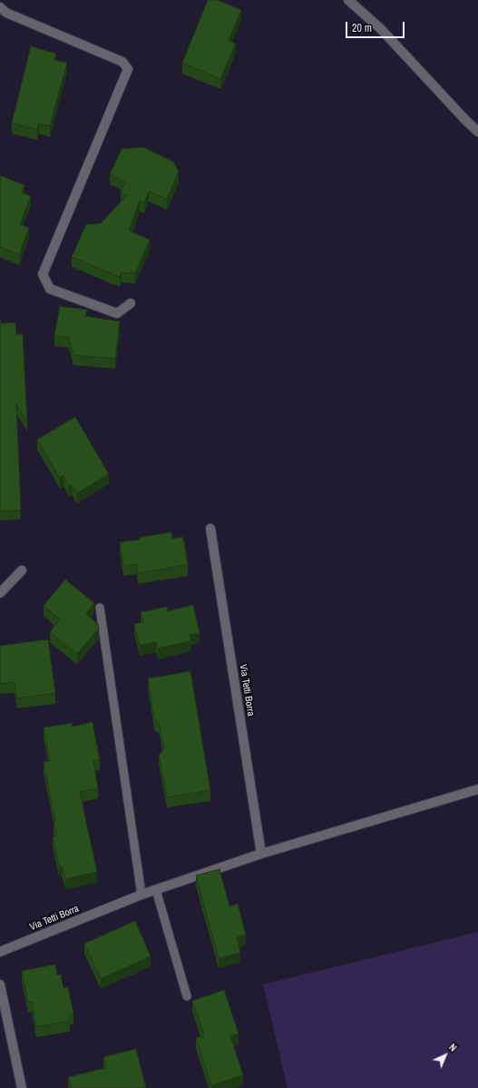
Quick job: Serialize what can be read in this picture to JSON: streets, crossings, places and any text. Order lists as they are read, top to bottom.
{
  "streets": {
    "street": ["Via Tetti Borra"]
  },
  "scale_bar": "20 m",
  "north": "top right"
}
